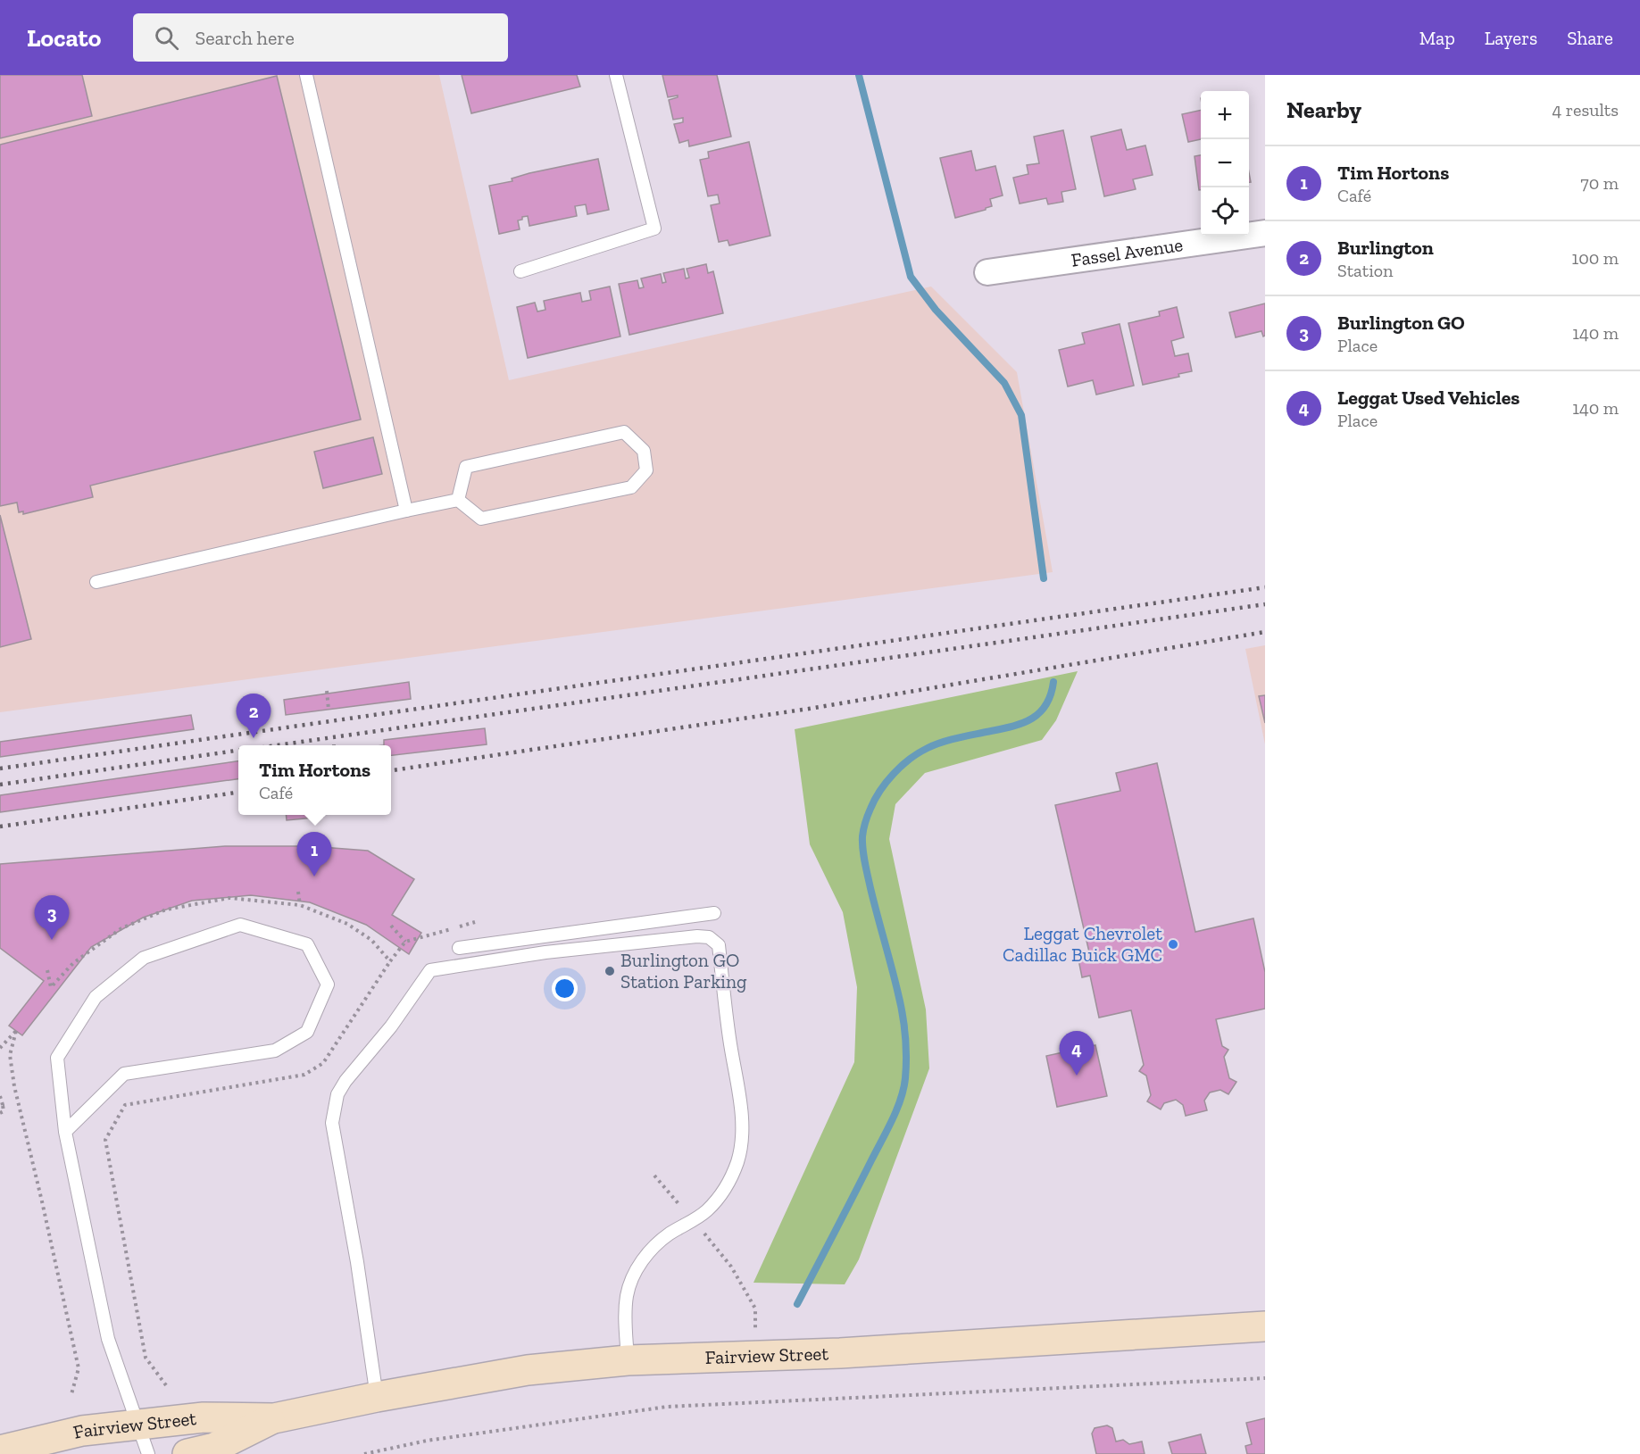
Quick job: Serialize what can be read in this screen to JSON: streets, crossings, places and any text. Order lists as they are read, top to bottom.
{
  "streets": {
    "main road": ["Fairview Street"],
    "street": ["Fassel Avenue"]
  },
  "places": ["Leggat Chevrolet Cadillac Buick GMC", "Burlington GO Station Parking"],
  "page": {
    "header": "Locato",
    "search": "Search here",
    "nav": ["Map", "Layers", "Share"],
    "heading": ["Nearby", "4 results"],
    "map_buttons": ["+", "−"],
    "list": [
      {
        "mark": "1",
        "name": "Tim Hortons",
        "note": "Café",
        "value": "70 m"
      },
      {
        "mark": "2",
        "name": "Burlington",
        "note": "Station",
        "value": "100 m"
      },
      {
        "mark": "3",
        "name": "Burlington GO",
        "note": "Place",
        "value": "140 m"
      },
      {
        "mark": "4",
        "name": "Leggat Used Vehicles",
        "note": "Place",
        "value": "140 m"
      }
    ],
    "pins": [
      "2",
      "1",
      "3",
      "4"
    ],
    "popup": ["Tim Hortons", "Café"]
  }
}
